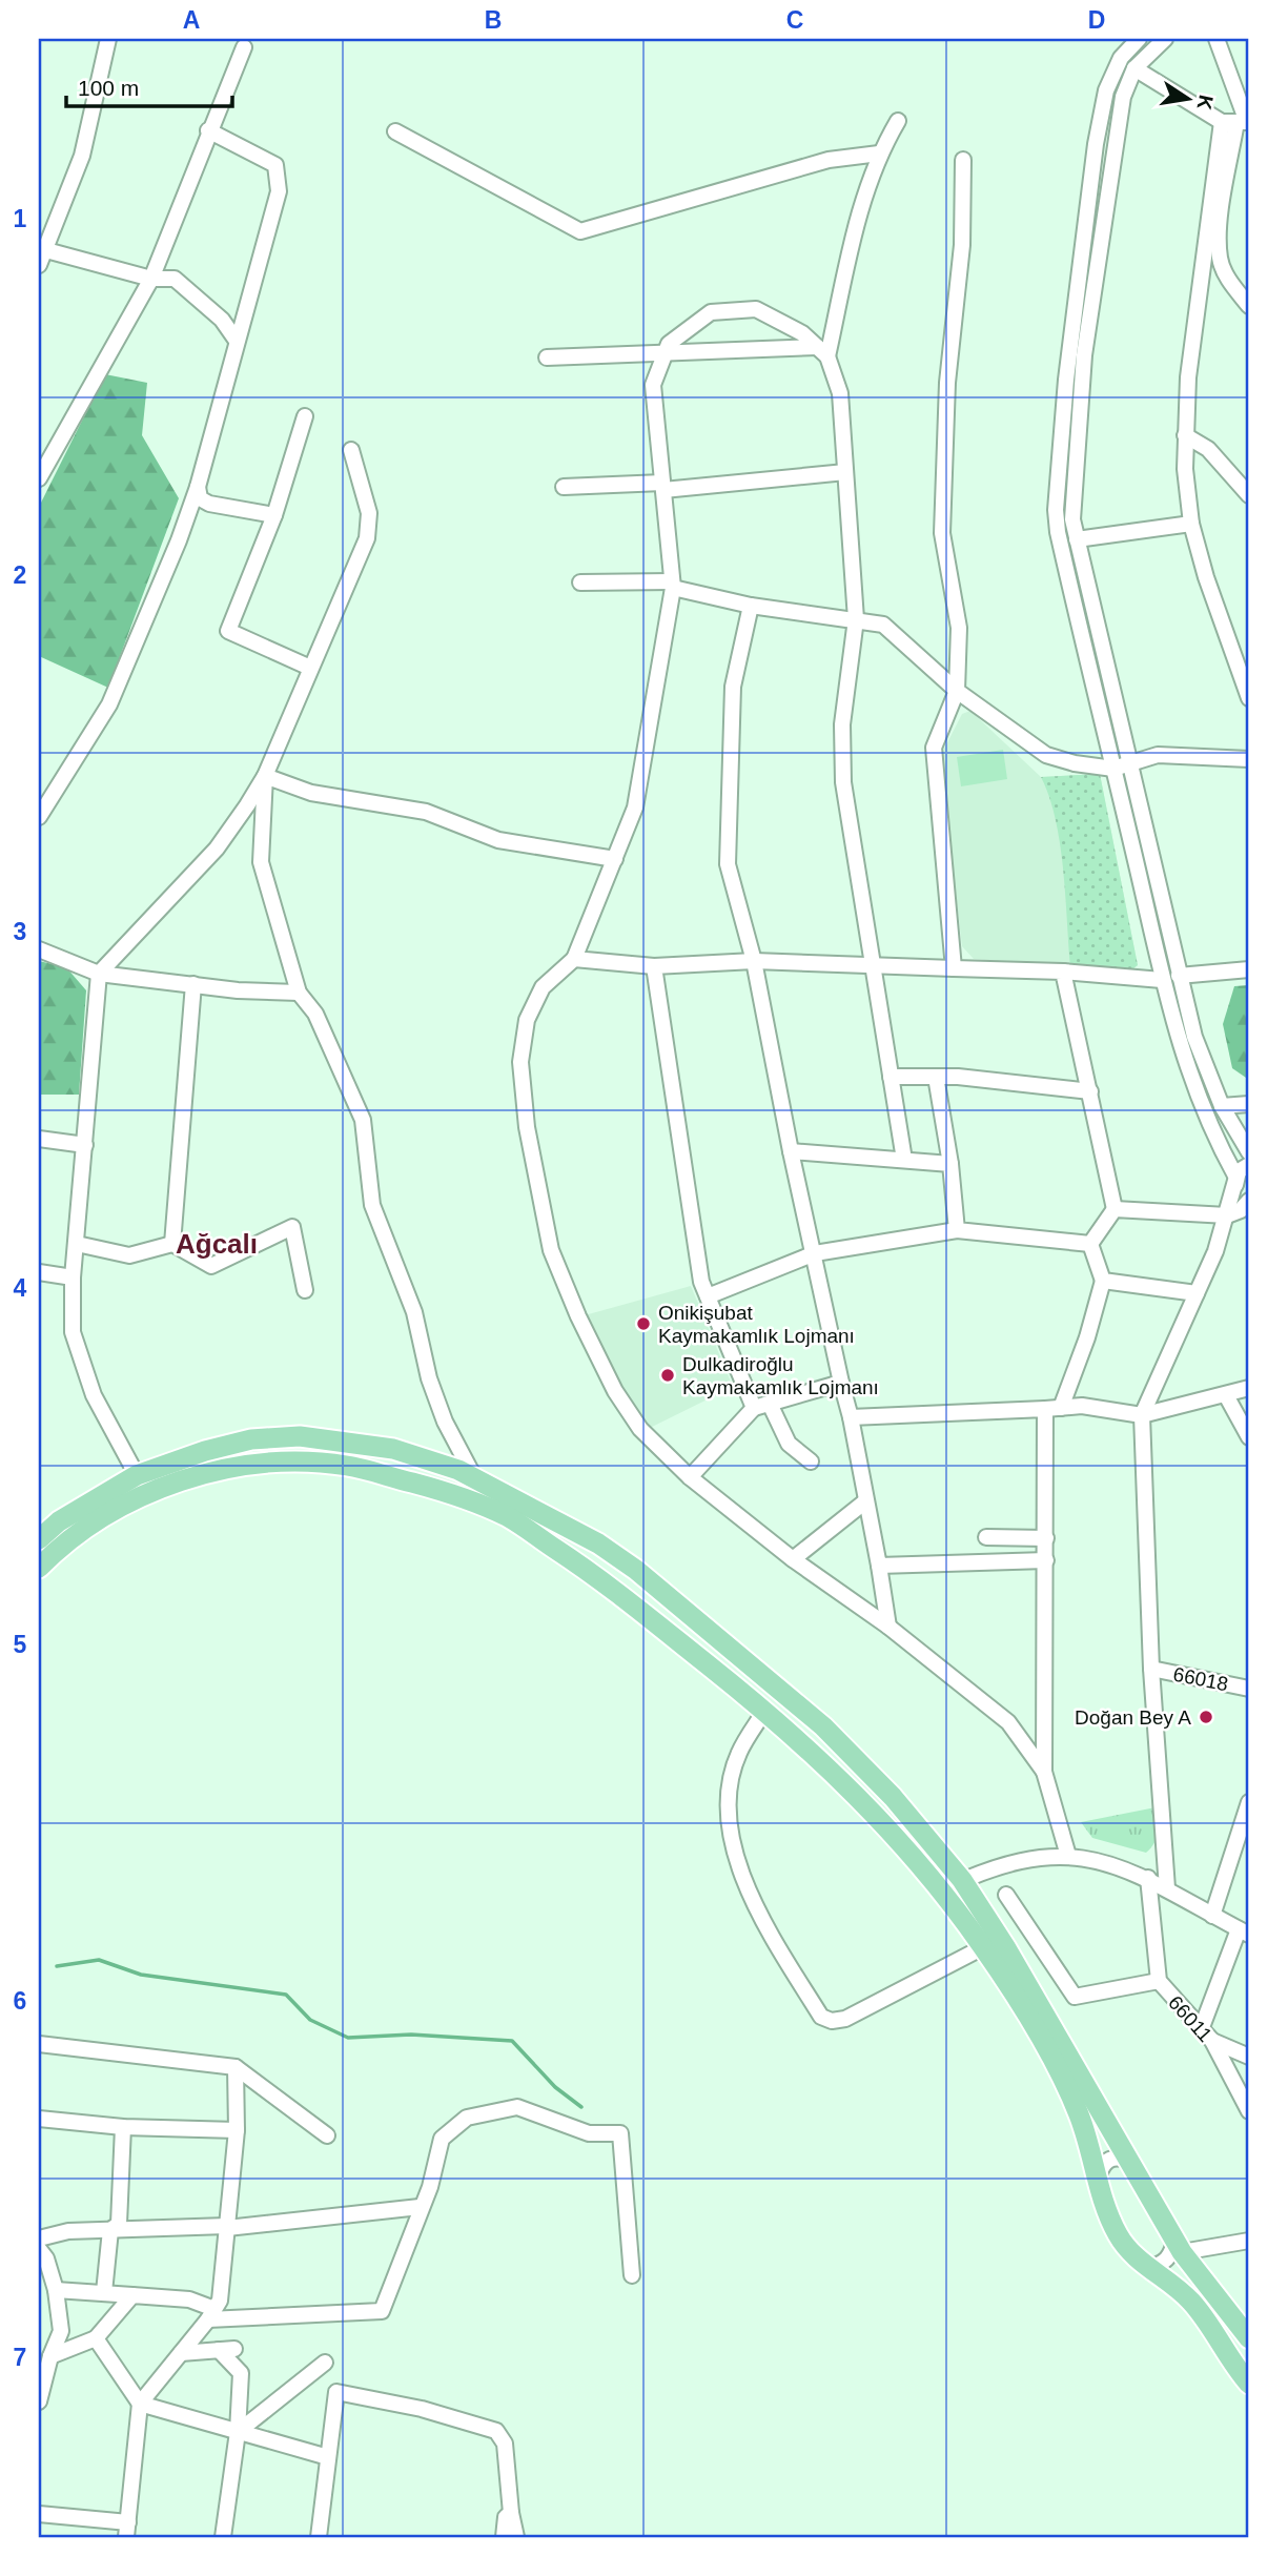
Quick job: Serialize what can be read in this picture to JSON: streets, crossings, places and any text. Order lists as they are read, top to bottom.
{
  "streets": {
    "street": ["66018", "66011"]
  },
  "districts": ["Ağcalı"],
  "places": ["Onikişubat Kaymakamlık Lojmanı", "Dulkadiroğlu Kaymakamlık Lojmanı", "Doğan Bey A"],
  "scale_bar": "100 m",
  "north": "right",
  "grid": {
    "columns": [
      "A",
      "B",
      "C",
      "D"
    ],
    "rows": [
      "1",
      "2",
      "3",
      "4",
      "5",
      "6",
      "7"
    ]
  }
}
